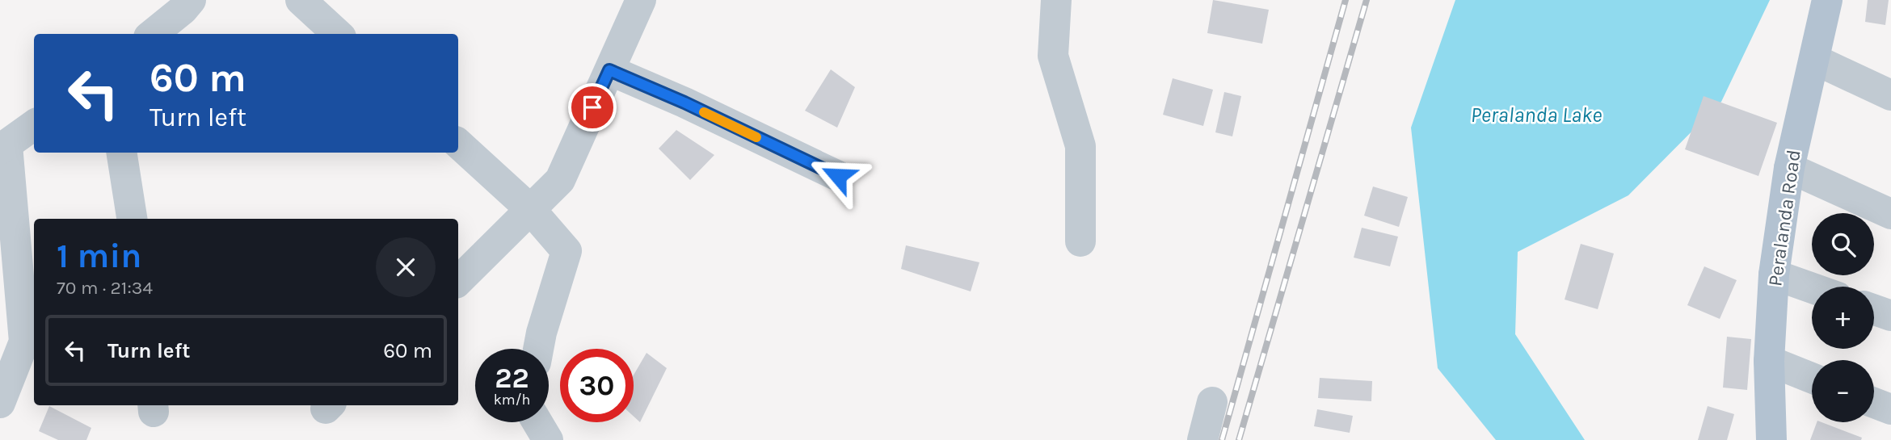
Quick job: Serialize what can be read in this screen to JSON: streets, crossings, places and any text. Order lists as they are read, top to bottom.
{
  "streets": {
    "main road": ["Peralanda Road"]
  },
  "water": ["Peralanda Lake"],
  "page": {
    "turn": ["60 m", "Turn left"],
    "map_buttons": ["+", "−"],
    "heading": ["1 min", "70 m · 21:34"],
    "list": [
      {
        "name": "Turn left",
        "value": "60 m"
      }
    ],
    "speed": "22 km/h",
    "limit": "30"
  }
}
